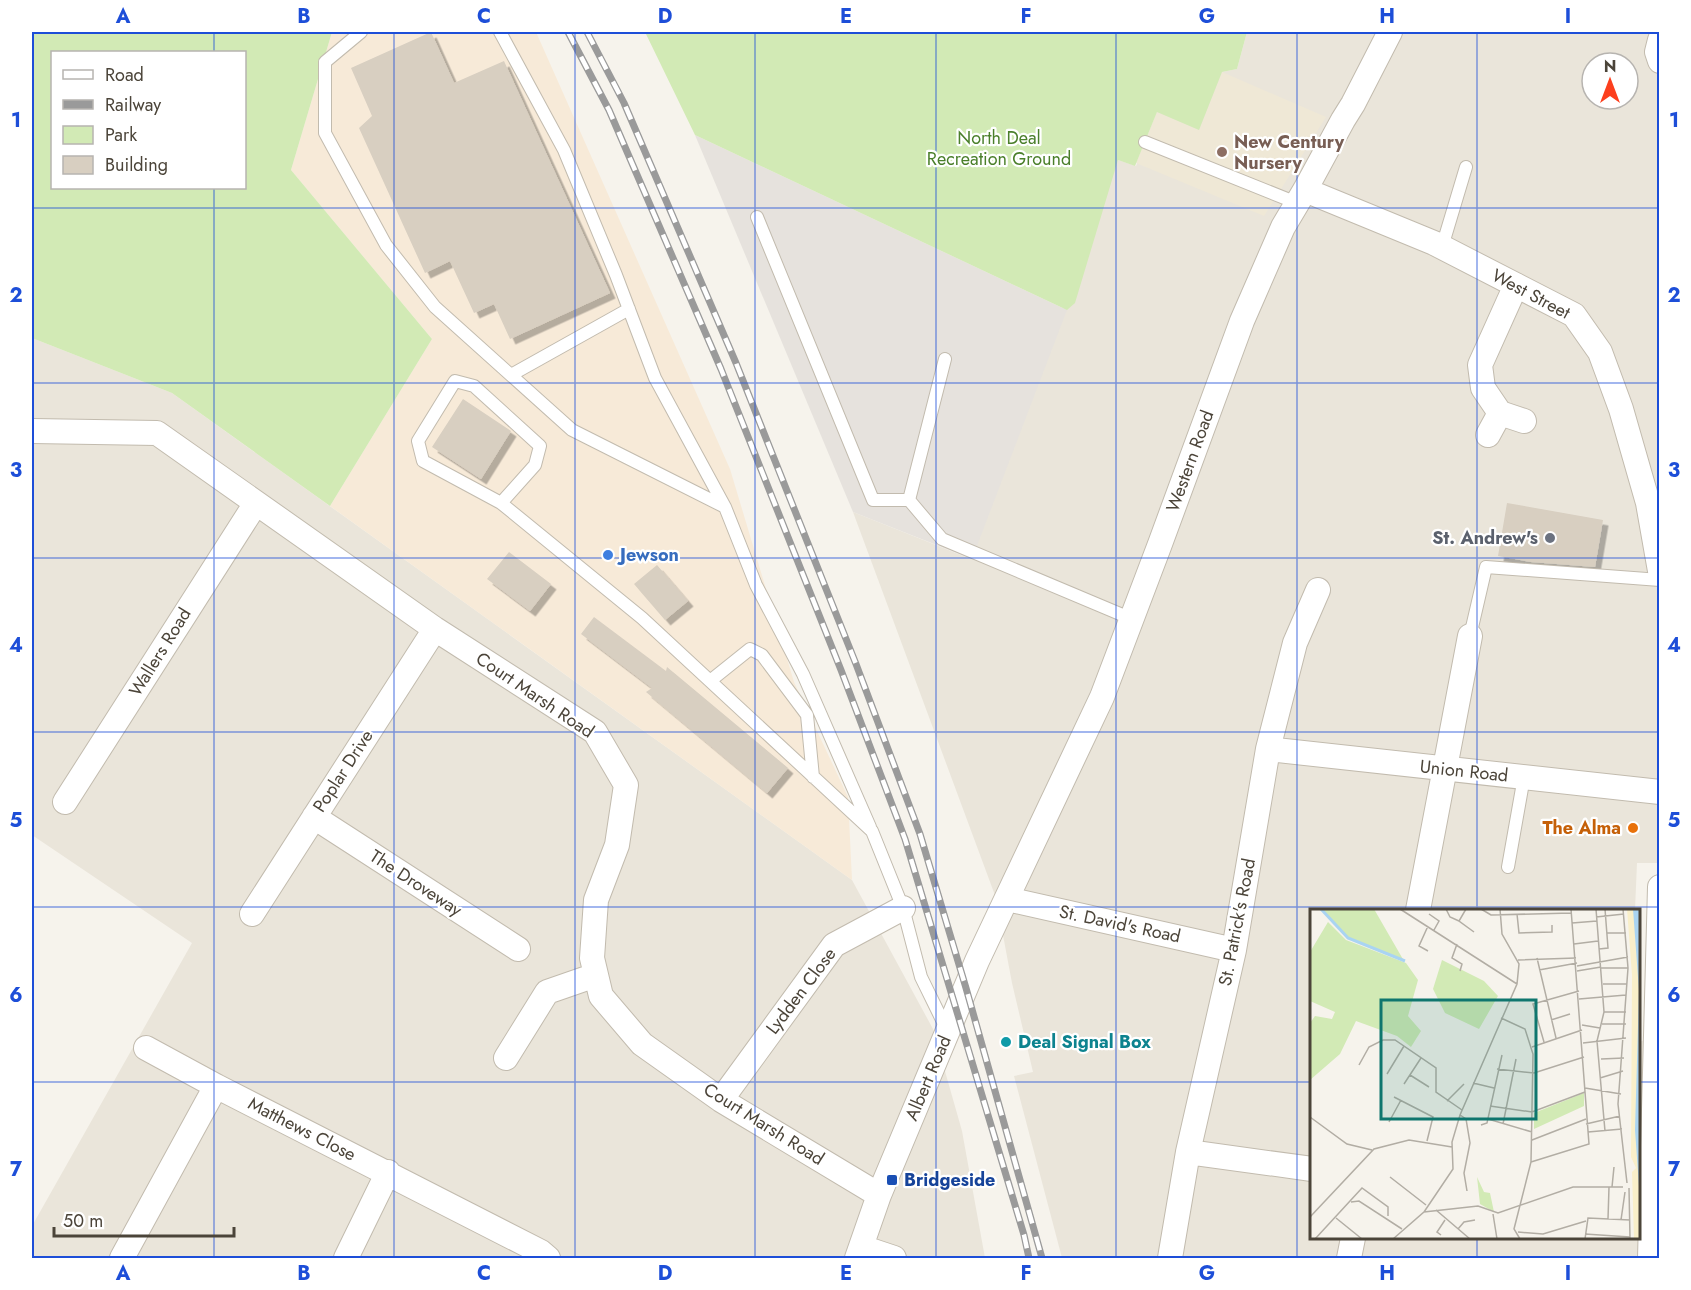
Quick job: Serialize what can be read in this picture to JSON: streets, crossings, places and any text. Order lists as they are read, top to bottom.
{
  "streets": {
    "street": [
      "West Street",
      "Western Road",
      "Wallers Road",
      "Court Marsh Road",
      "Poplar Drive",
      "Union Road",
      "The Droveway",
      "St. Patrick's Road",
      "St. David's Road",
      "Lydden Close",
      "Albert Road",
      "Matthews Close"
    ]
  },
  "crossings": [
    ["West Street", "Western Road"],
    ["Western Road", "St. David's Road"],
    ["Western Road", "Albert Road"],
    ["Wallers Road", "Court Marsh Road"],
    ["Court Marsh Road", "Poplar Drive"],
    ["Court Marsh Road", "Lydden Close"],
    ["Court Marsh Road", "Albert Road"],
    ["Poplar Drive", "The Droveway"],
    ["Union Road", "St. Patrick's Road"],
    ["St. Patrick's Road", "St. David's Road"],
    ["St. David's Road", "Albert Road"]
  ],
  "parks": ["North Deal Recreation Ground"],
  "places": {
    "other": [
      "New Century Nursery",
      "St. Andrew's",
      "Jewson",
      "The Alma",
      "Deal Signal Box"
    ],
    "transit": ["Bridgeside"]
  },
  "legend": [
    "Road",
    "Railway",
    "Park",
    "Building"
  ],
  "scale_bar": "50 m",
  "north": "top",
  "grid": {
    "columns": [
      "A",
      "B",
      "C",
      "D",
      "E",
      "F",
      "G",
      "H",
      "I"
    ],
    "rows": [
      "1",
      "2",
      "3",
      "4",
      "5",
      "6",
      "7"
    ]
  }
}
